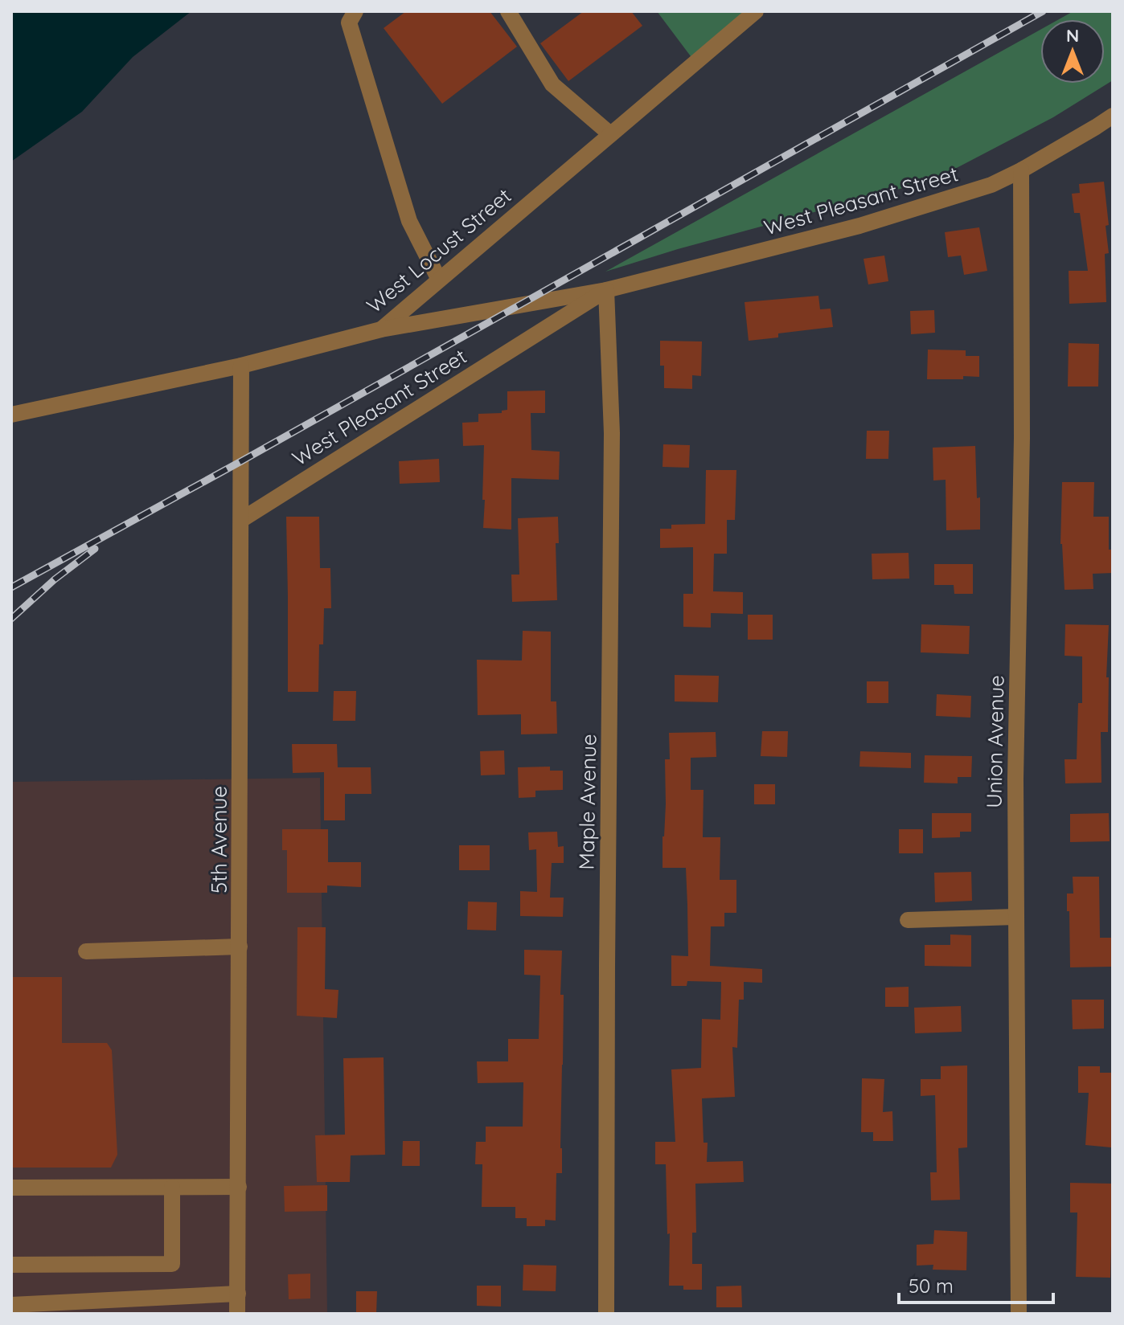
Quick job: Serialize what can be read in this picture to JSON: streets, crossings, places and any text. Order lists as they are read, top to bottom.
{
  "streets": {
    "street": [
      "West Pleasant Street",
      "West Locust Street",
      "Union Avenue",
      "Maple Avenue",
      "5th Avenue"
    ]
  },
  "crossings": [
    ["West Pleasant Street", "West Locust Street"],
    ["West Pleasant Street", "Union Avenue"],
    ["West Pleasant Street", "Maple Avenue"],
    ["West Pleasant Street", "5th Avenue"],
    ["West Locust Street", "5th Avenue"]
  ],
  "scale_bar": "50 m",
  "north": "top"
}
